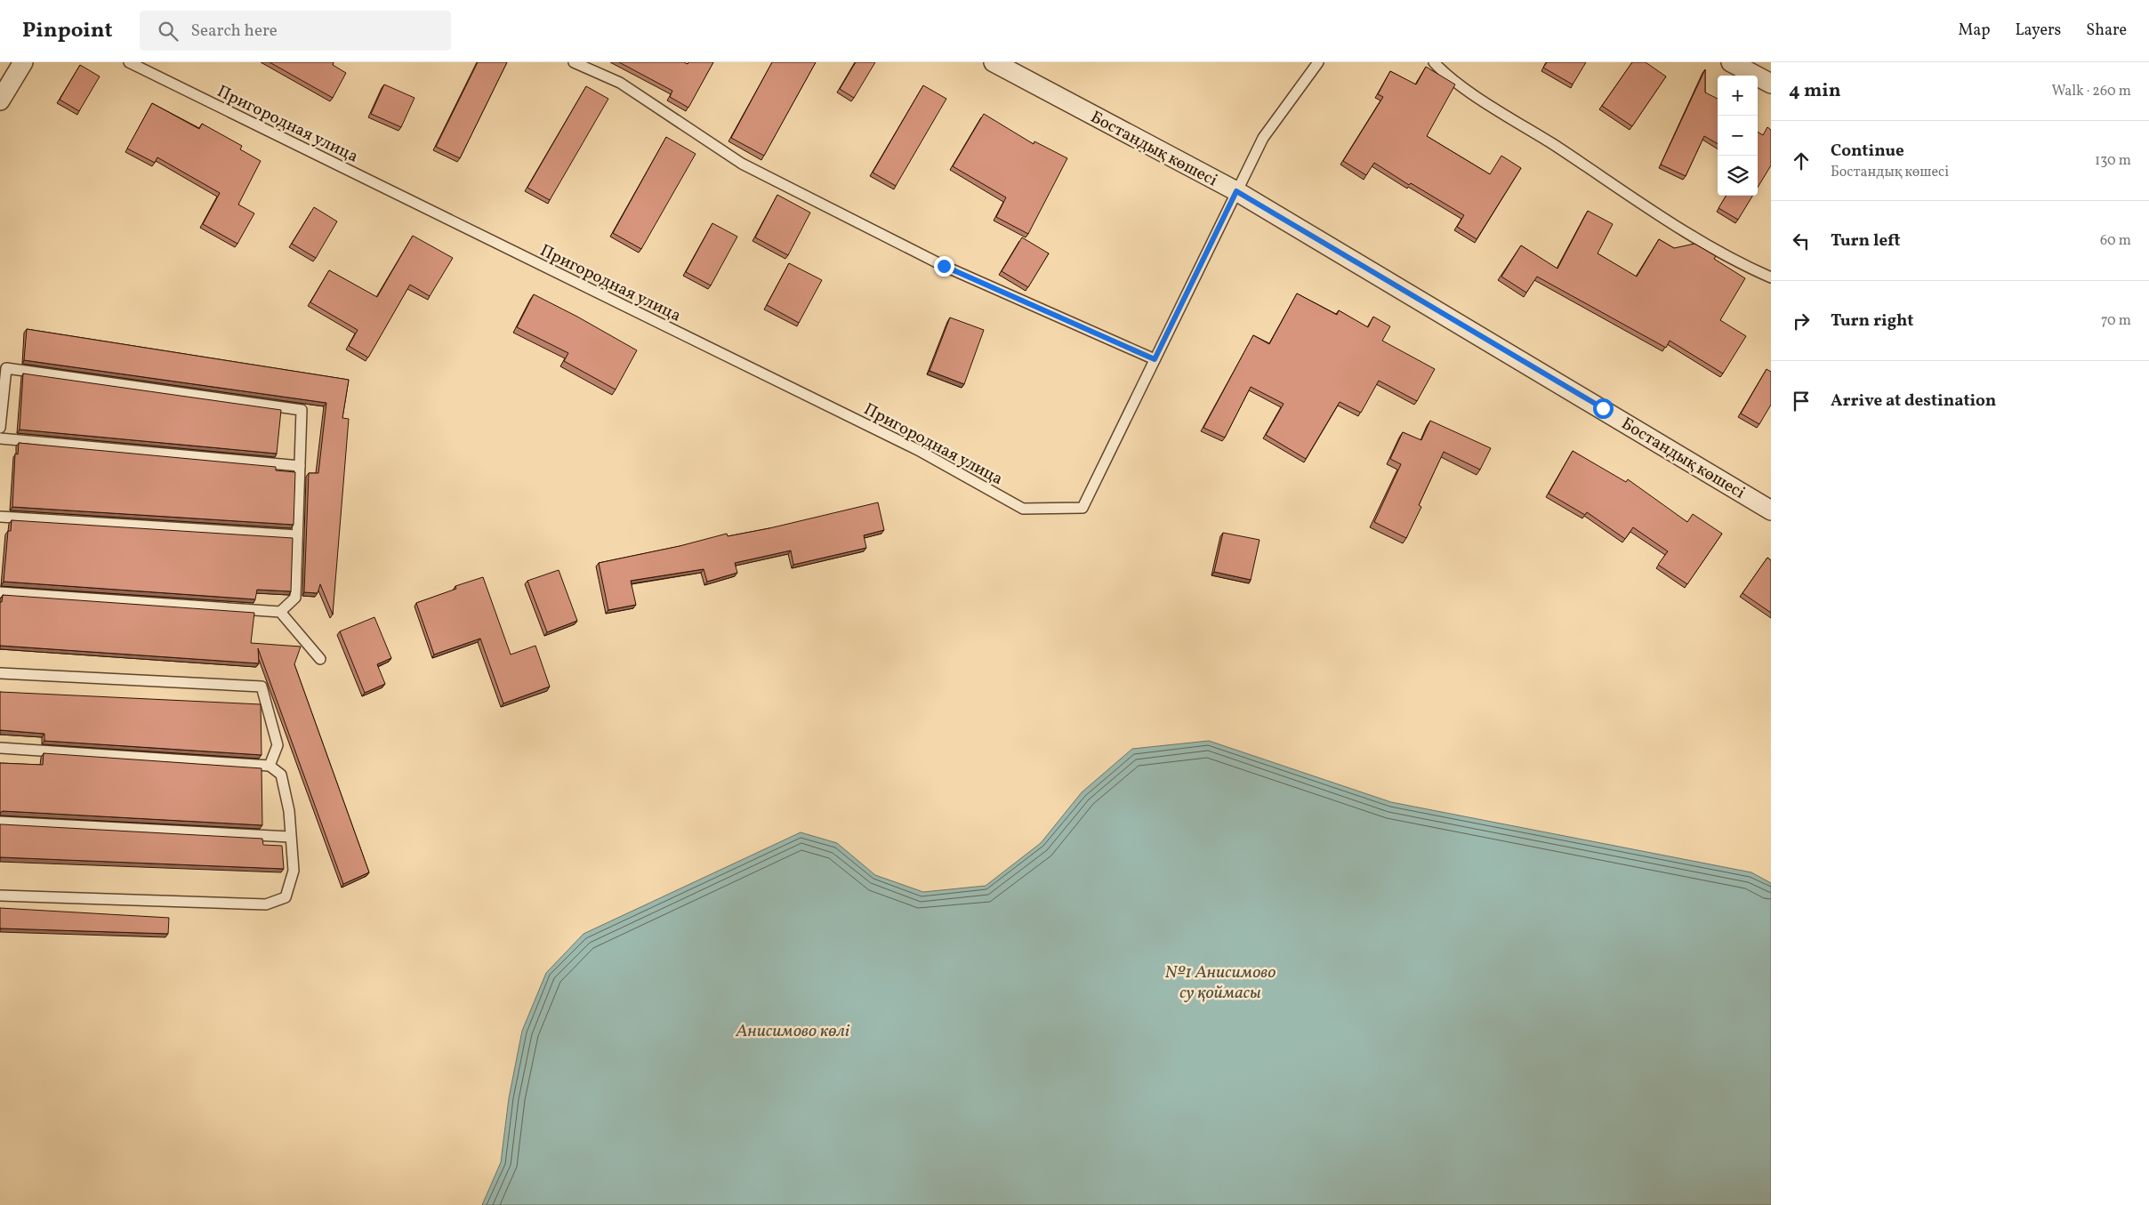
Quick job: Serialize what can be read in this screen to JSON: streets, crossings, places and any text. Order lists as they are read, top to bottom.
{
  "streets": {
    "street": ["Бостандық көшесі"],
    "lane": ["Пригородная улица"]
  },
  "water": ["№1 Анисимово су қоймасы", "Анисимово көлі"],
  "page": {
    "header": "Pinpoint",
    "search": "Search here",
    "nav": ["Map", "Layers", "Share"],
    "heading": ["4 min", "Walk · 260 m"],
    "map_buttons": ["+", "−"],
    "list": [
      ["Continue", "Бостандық көшесі", "130 m"],
      ["Turn left", "60 m"],
      ["Turn right", "70 m"],
      "Arrive at destination"
    ]
  }
}
